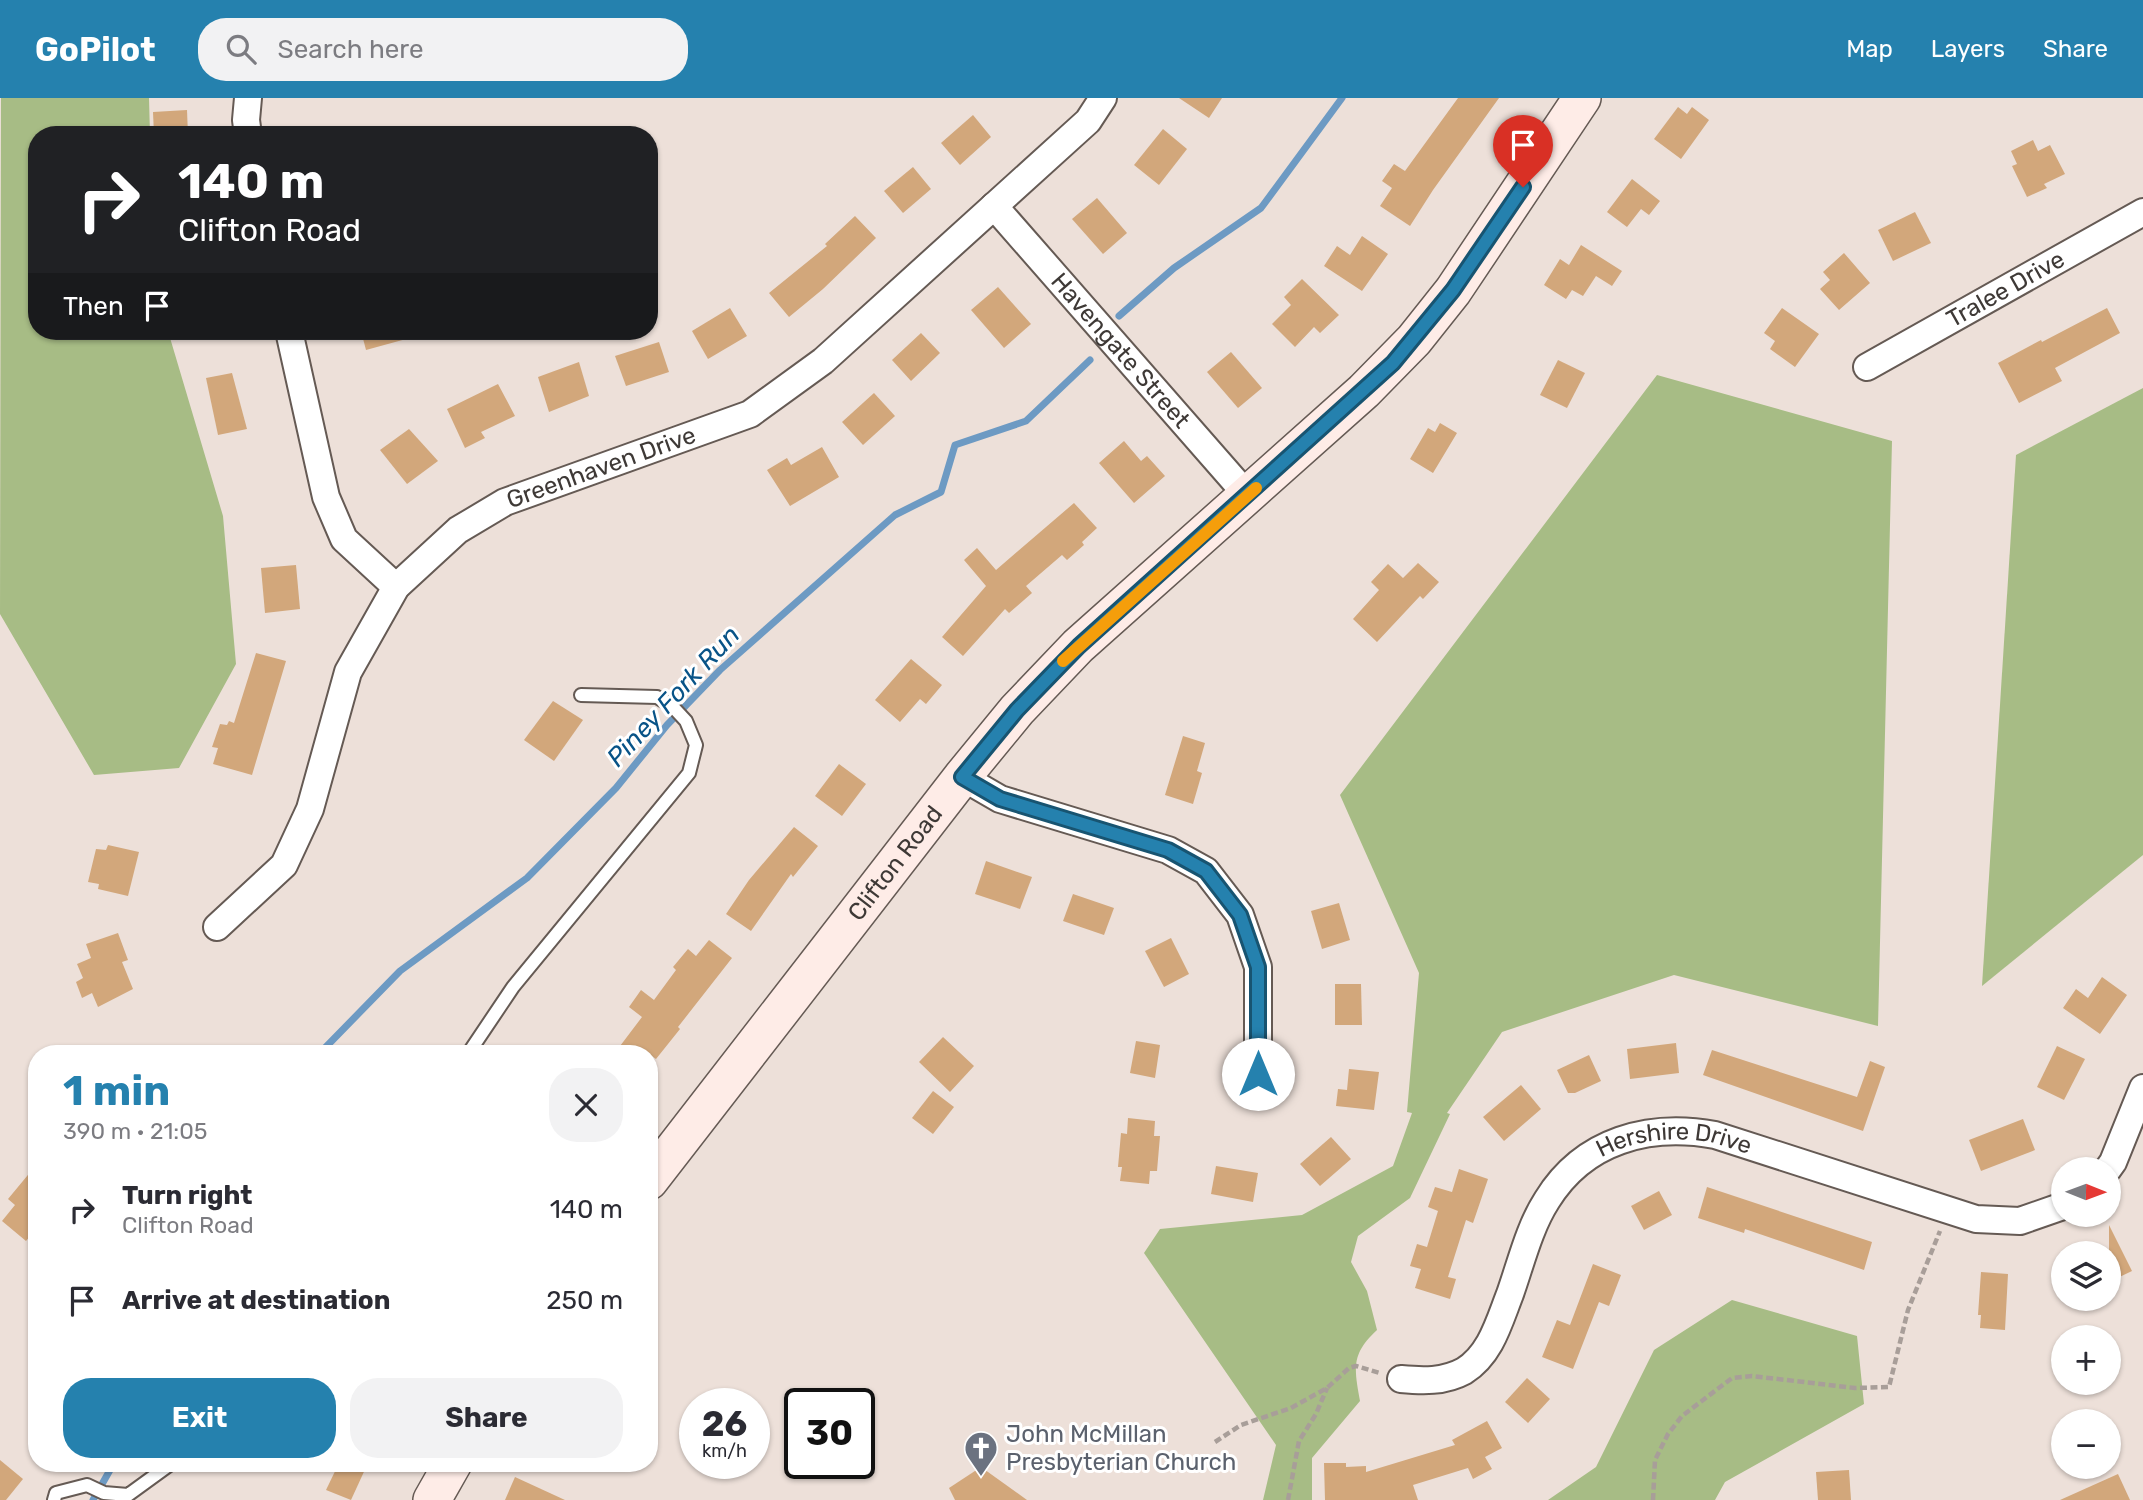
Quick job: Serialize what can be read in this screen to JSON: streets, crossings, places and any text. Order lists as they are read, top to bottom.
{
  "streets": {
    "main road": ["Clifton Road"],
    "street": [
      "Tralee Drive",
      "Havengate Street",
      "Greenhaven Drive",
      "Hershire Drive"
    ]
  },
  "crossings": [
    ["Havengate Street", "Greenhaven Drive"],
    ["Havengate Street", "Clifton Road"]
  ],
  "water": ["Piney Fork Run"],
  "places": {
    "church": ["John McMillan Presbyterian Church"]
  },
  "north": "right",
  "page": {
    "header": "GoPilot",
    "search": "Search here",
    "nav": ["Map", "Layers", "Share"],
    "turn": ["140 m", "Clifton Road"],
    "then": "Then",
    "heading": ["1 min", "390 m · 21:05"],
    "map_buttons": ["+", "−"],
    "list": [
      {
        "name": "Turn right",
        "note": "Clifton Road",
        "value": "140 m"
      },
      {
        "name": "Arrive at destination",
        "value": "250 m"
      }
    ],
    "buttons": ["Exit", "Share"],
    "speed": "26 km/h",
    "limit": "30"
  }
}
